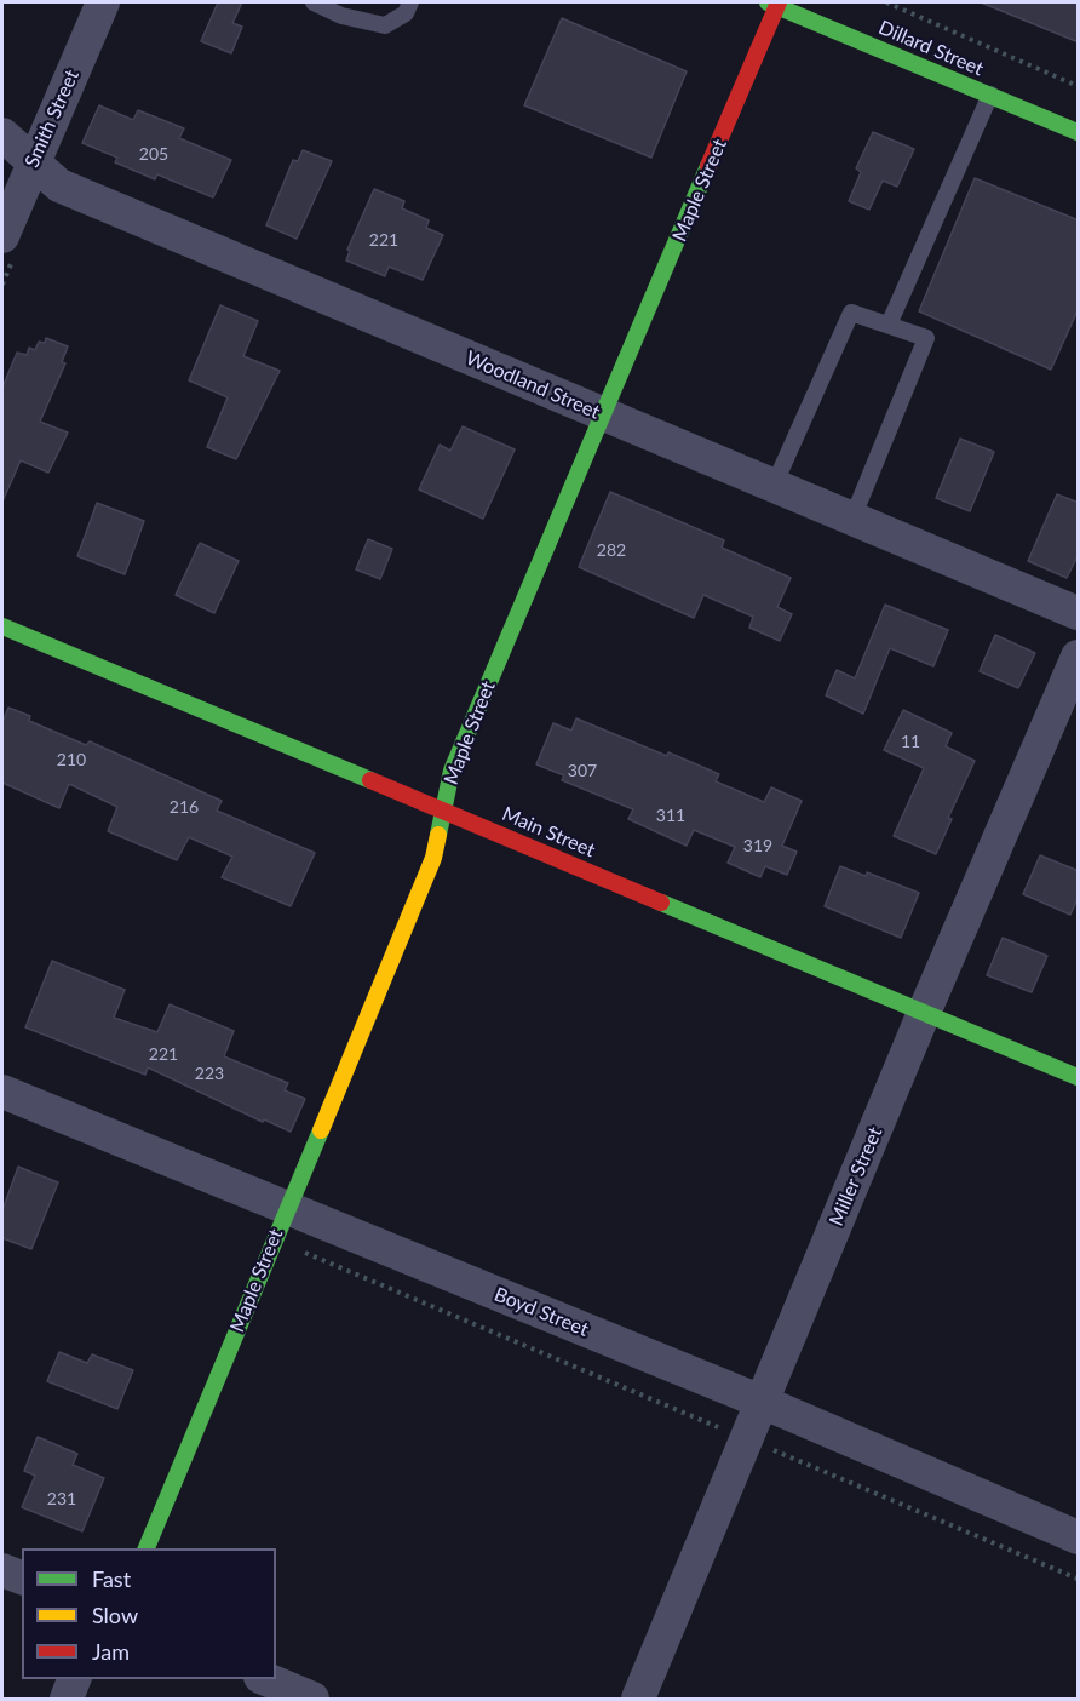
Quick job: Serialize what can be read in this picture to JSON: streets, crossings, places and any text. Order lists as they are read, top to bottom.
{
  "streets": {
    "street": [
      "Dillard Street",
      "Smith Street",
      "Maple Street",
      "Woodland Street",
      "Main Street",
      "Miller Street",
      "Boyd Street"
    ]
  },
  "crossings": [
    ["Dillard Street", "Maple Street"],
    ["Smith Street", "Woodland Street"],
    ["Maple Street", "Woodland Street"],
    ["Maple Street", "Main Street"],
    ["Maple Street", "Boyd Street"],
    ["Main Street", "Miller Street"],
    ["Miller Street", "Boyd Street"]
  ],
  "house_numbers": [
    "205",
    "221",
    "282",
    "11",
    "210",
    "307",
    "216",
    "311",
    "319",
    "221",
    "223",
    "231"
  ],
  "legend": ["Fast", "Slow", "Jam"]
}
